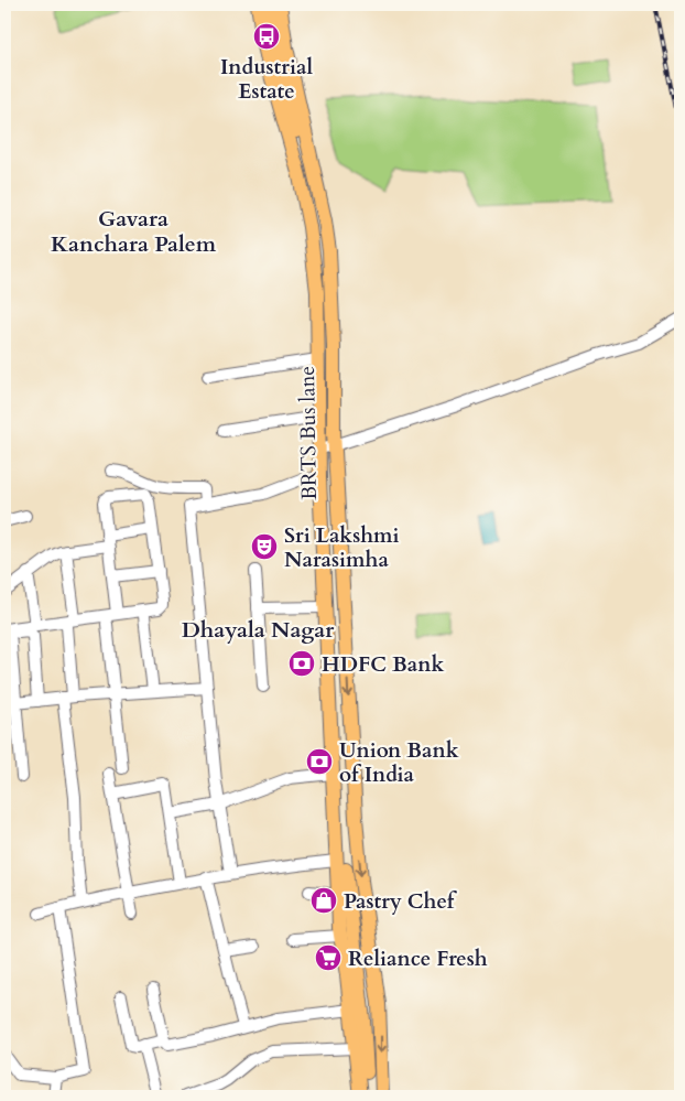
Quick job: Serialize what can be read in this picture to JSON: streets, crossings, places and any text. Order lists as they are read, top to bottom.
{
  "streets": {
    "main road": ["BRTS Bus lane"]
  },
  "districts": ["Gavara Kanchara Palem", "Dhayala Nagar"],
  "places": {
    "bus stop": ["Industrial Estate"],
    "theatre": ["Sri Lakshmi Narasimha"],
    "bank": ["HDFC Bank", "Union Bank of India"],
    "shop": ["Pastry Chef"],
    "supermarket": ["Reliance Fresh"]
  }
}
